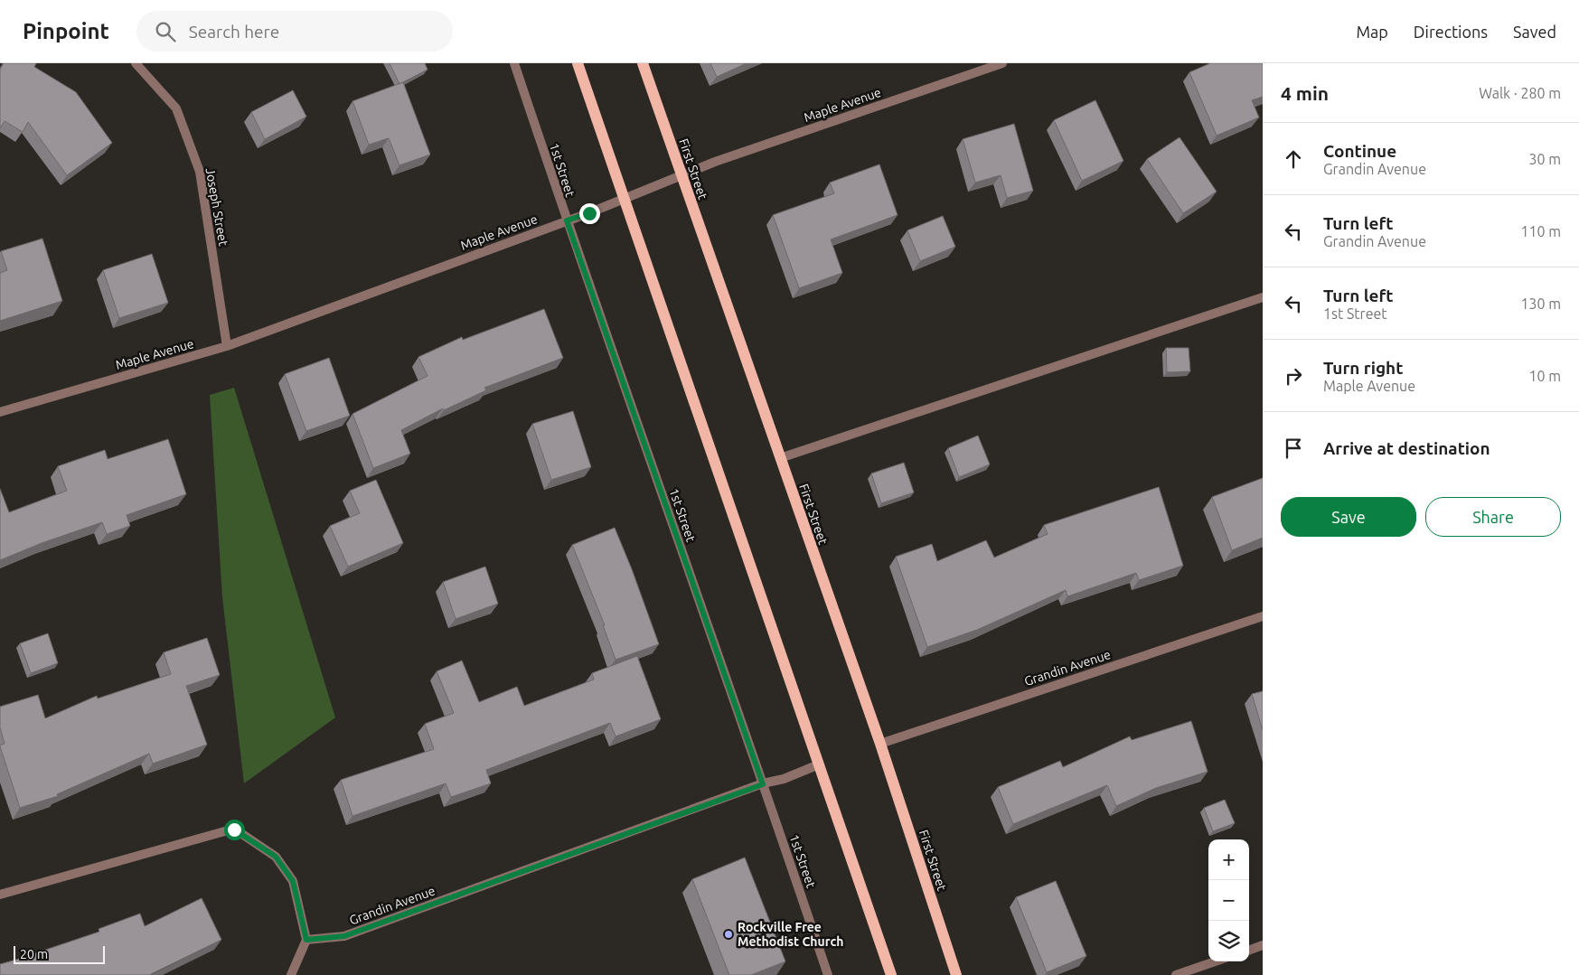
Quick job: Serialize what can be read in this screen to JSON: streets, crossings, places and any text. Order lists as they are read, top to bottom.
{
  "streets": {
    "main road": ["First Street"],
    "street": [
      "Maple Avenue",
      "1st Street",
      "Joseph Street",
      "Grandin Avenue"
    ]
  },
  "crossings": [
    ["Maple Avenue", "First Street"],
    ["Maple Avenue", "1st Street"],
    ["Maple Avenue", "Joseph Street"],
    ["First Street", "Grandin Avenue"],
    ["1st Street", "Grandin Avenue"]
  ],
  "places": ["Rockville Free Methodist Church"],
  "scale_bar": "20 m",
  "page": {
    "header": "Pinpoint",
    "search": "Search here",
    "nav": ["Map", "Directions", "Saved"],
    "heading": ["4 min", "Walk · 280 m"],
    "list": [
      ["Continue", "Grandin Avenue", "30 m"],
      ["Turn left", "Grandin Avenue", "110 m"],
      ["Turn left", "1st Street", "130 m"],
      ["Turn right", "Maple Avenue", "10 m"],
      "Arrive at destination"
    ],
    "buttons": ["Save", "Share"],
    "map_buttons": ["+", "−"],
    "scale": "20 m"
  }
}
